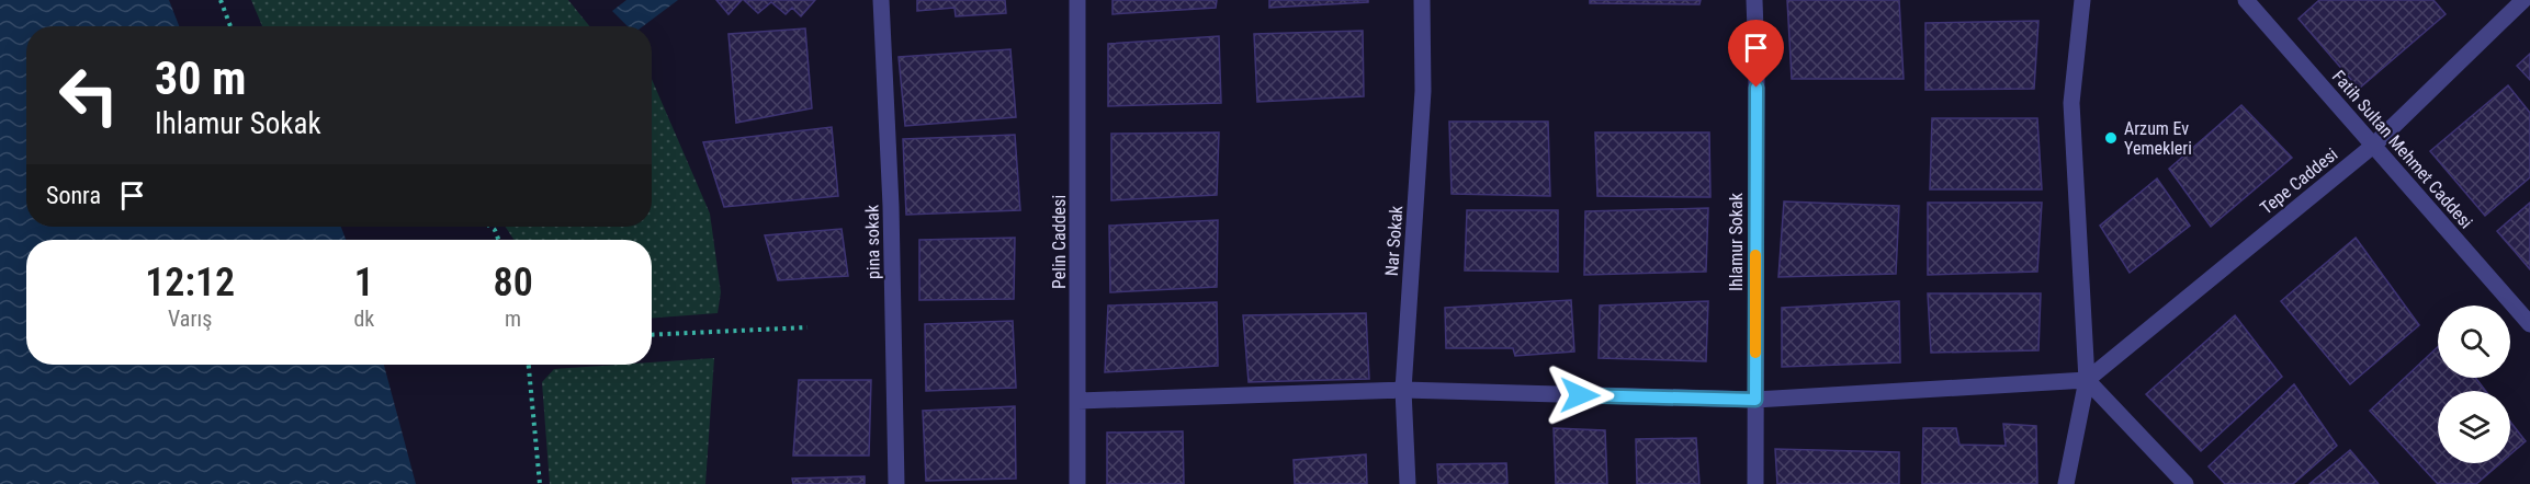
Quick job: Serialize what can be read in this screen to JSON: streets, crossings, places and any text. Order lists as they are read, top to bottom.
{
  "streets": {
    "street": [
      "Fatih Sultan Mehmet Caddesi",
      "Tepe Caddesi",
      "Nar Sokak",
      "pina sokak",
      "Pelin Caddesi",
      "Ihlamur Sokak"
    ]
  },
  "crossings": [
    ["Fatih Sultan Mehmet Caddesi", "Tepe Caddesi"]
  ],
  "places": ["Arzum Ev Yemekleri"],
  "page": {
    "turn": ["30 m", "Ihlamur Sokak"],
    "then": "Sonra",
    "eta": [
      "12:12",
      "Varış",
      "1",
      "dk",
      "80",
      "m"
    ]
  }
}
